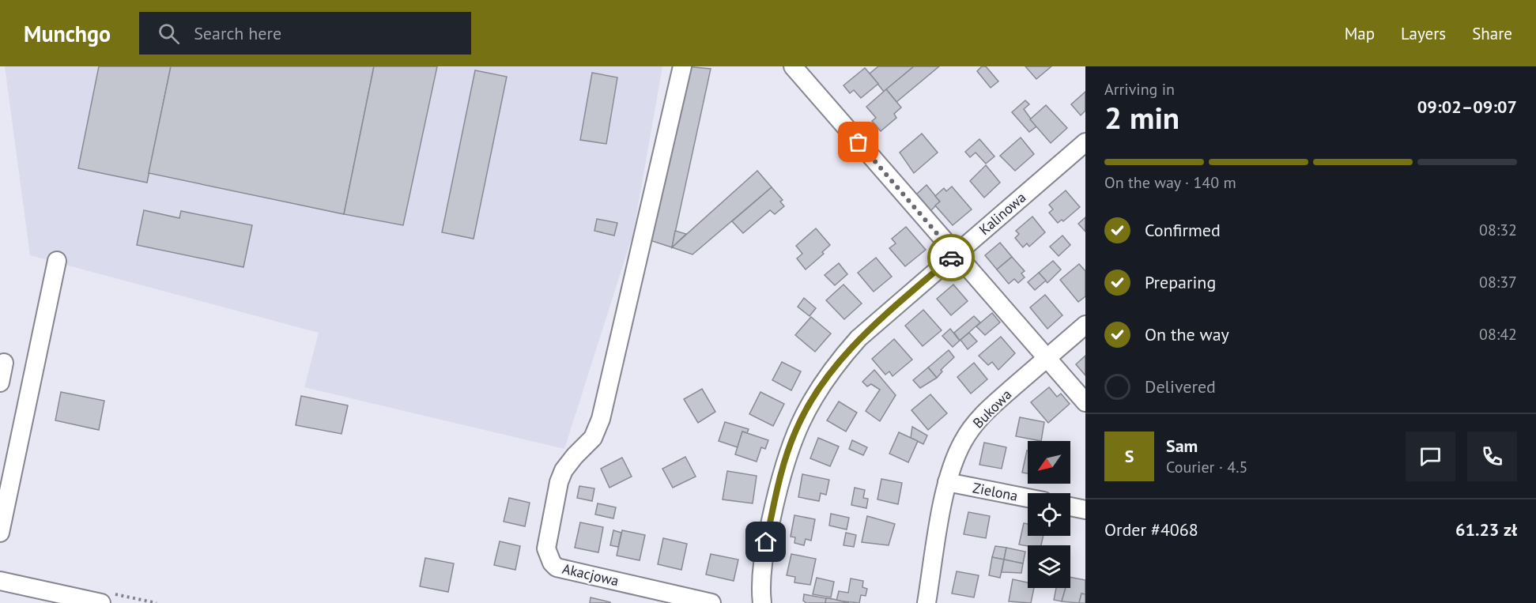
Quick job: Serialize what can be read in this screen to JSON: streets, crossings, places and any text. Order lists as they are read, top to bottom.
{
  "streets": {
    "street": [
      "Kalinowa",
      "Bukowa",
      "Zielona",
      "Akacjowa"
    ]
  },
  "crossings": [
    ["Bukowa", "Zielona"]
  ],
  "north": "bottom left",
  "page": {
    "header": "Munchgo",
    "search": "Search here",
    "nav": ["Map", "Layers", "Share"],
    "heading": ["2 min", "Arriving in", "09:02–09:07"],
    "panel": [
      "Sam",
      "Courier · 4.5",
      "Order #4068",
      "61.23 zł"
    ],
    "bar": "On the way · 140 m",
    "list": [
      ["Confirmed", "08:32"],
      ["Preparing", "08:37"],
      ["On the way", "08:42"],
      "Delivered"
    ],
    "round": "S"
  }
}
